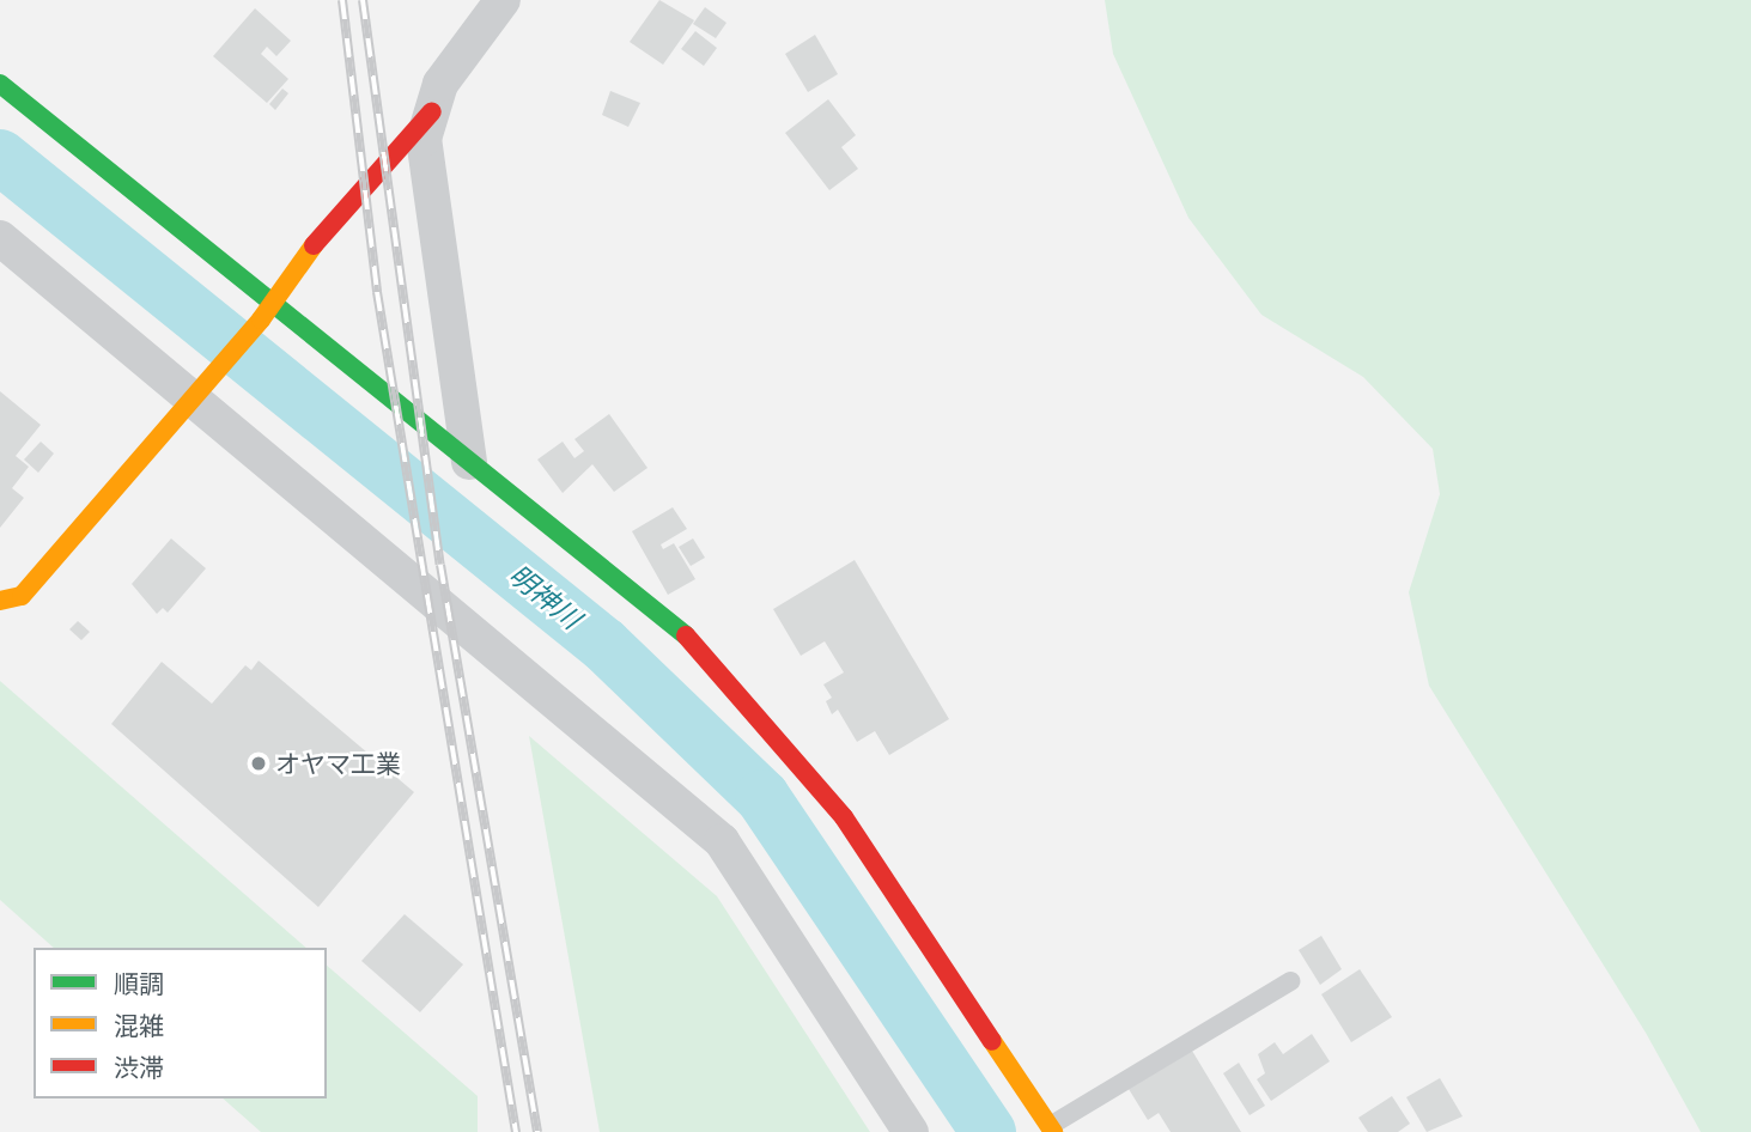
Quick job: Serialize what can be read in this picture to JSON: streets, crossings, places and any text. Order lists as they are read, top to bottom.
{
  "water": ["明神川"],
  "places": ["オヤマ工業"],
  "legend": ["順調", "混雑", "渋滞"]
}
